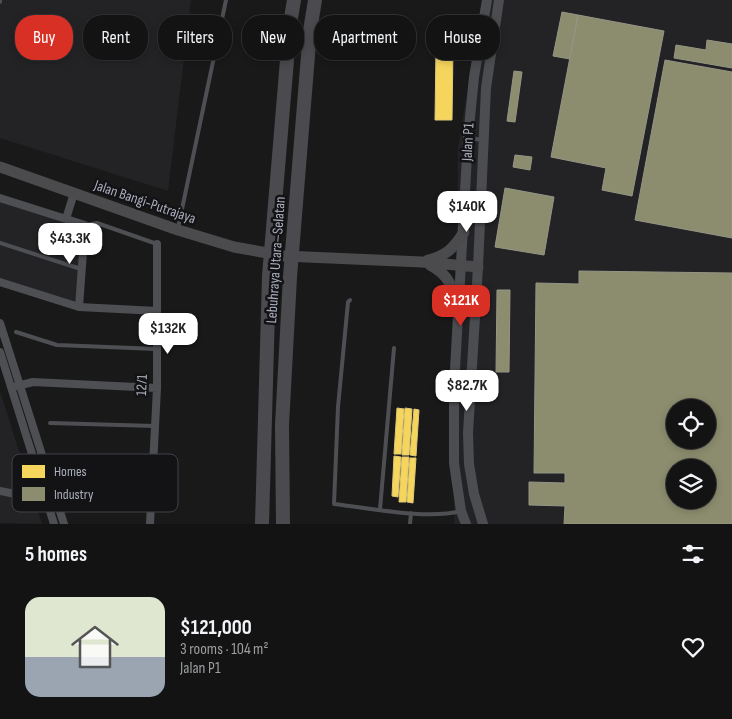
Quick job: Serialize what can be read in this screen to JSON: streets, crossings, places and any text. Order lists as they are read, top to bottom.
{
  "streets": {
    "highway": ["Lebuhraya Utara–Selatan"],
    "main road": ["Jalan P1", "Jalan Bangi-Putrajaya"],
    "street": ["12/1"]
  },
  "crossings": [
    ["Jalan P1", "Jalan Bangi-Putrajaya"]
  ],
  "legend": ["Homes", "Industry"],
  "page": {
    "chip": [
      "Buy",
      "Rent",
      "Filters",
      "New",
      "Apartment",
      "House"
    ],
    "price": [
      "$140K",
      "$43.3K",
      "$121K",
      "$132K",
      "$82.7K"
    ],
    "heading": "5 homes",
    "list": [
      {
        "name": "$121,000",
        "note": "3 rooms · 104 m² · Jalan P1"
      }
    ]
  }
}
